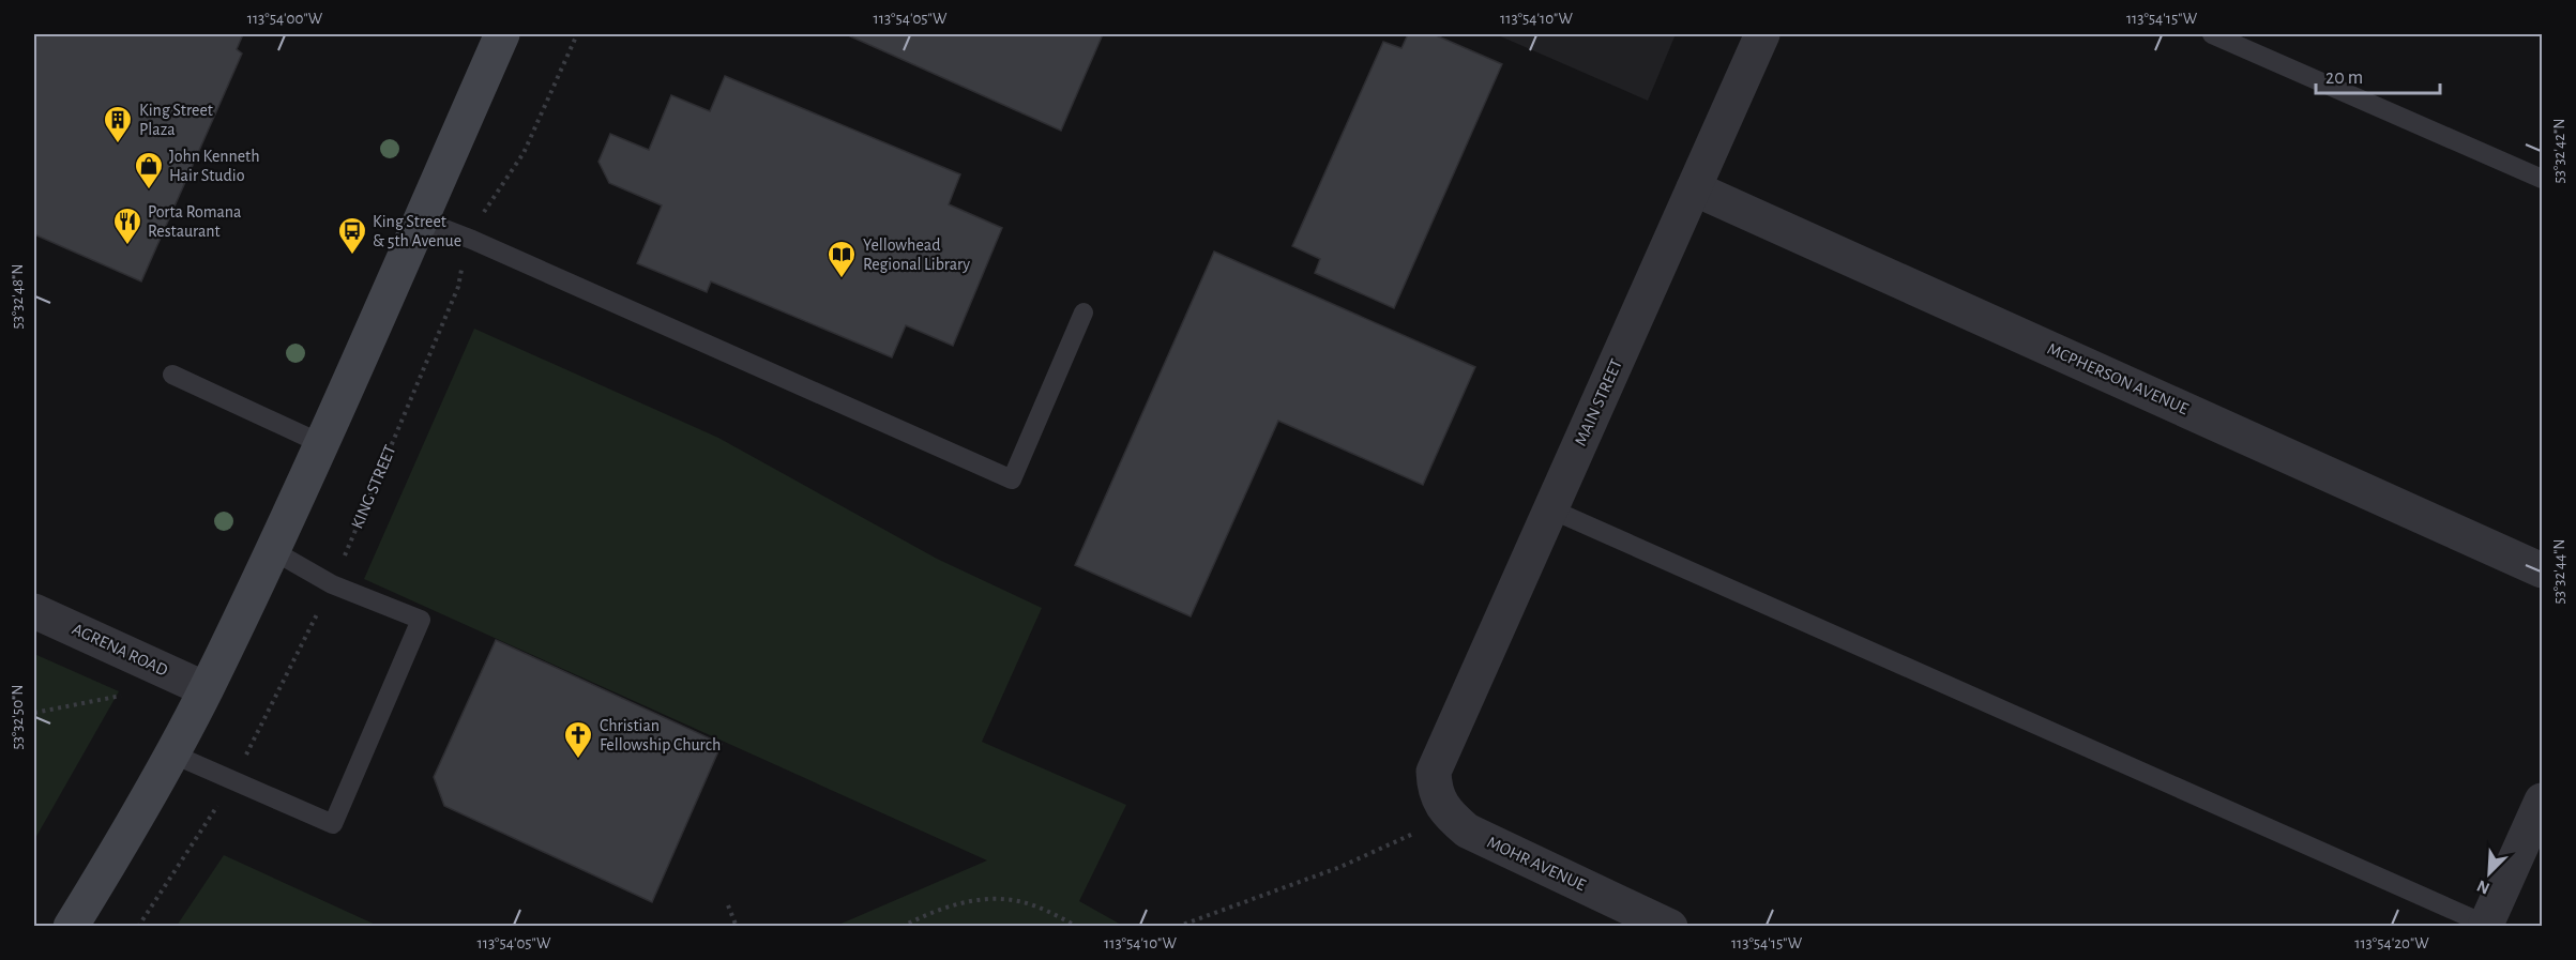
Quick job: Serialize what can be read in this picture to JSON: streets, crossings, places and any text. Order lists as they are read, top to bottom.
{
  "streets": {
    "street": [
      "MCPHERSON AVENUE",
      "MAIN STREET",
      "AGRENA ROAD",
      "MOHR AVENUE"
    ],
    "path": ["KING STREET"]
  },
  "crossings": [
    ["MCPHERSON AVENUE", "MAIN STREET"],
    ["MAIN STREET", "MOHR AVENUE"]
  ],
  "places": {
    "building": ["King Street Plaza"],
    "shop": ["John Kenneth Hair Studio"],
    "restaurant": ["Porta Romana Restaurant"],
    "bus stop": ["King Street & 5th Avenue"],
    "library": ["Yellowhead Regional Library"],
    "church": ["Christian Fellowship Church"]
  },
  "scale_bar": "20 m",
  "north": "bottom left",
  "coordinates": [
    "113°54'00\"W",
    "113°54'05\"W",
    "113°54'10\"W",
    "113°54'15\"W",
    "53°32'42\"N",
    "53°32'48\"N",
    "53°32'44\"N",
    "53°32'50\"N",
    "113°54'20\"W"
  ]
}
